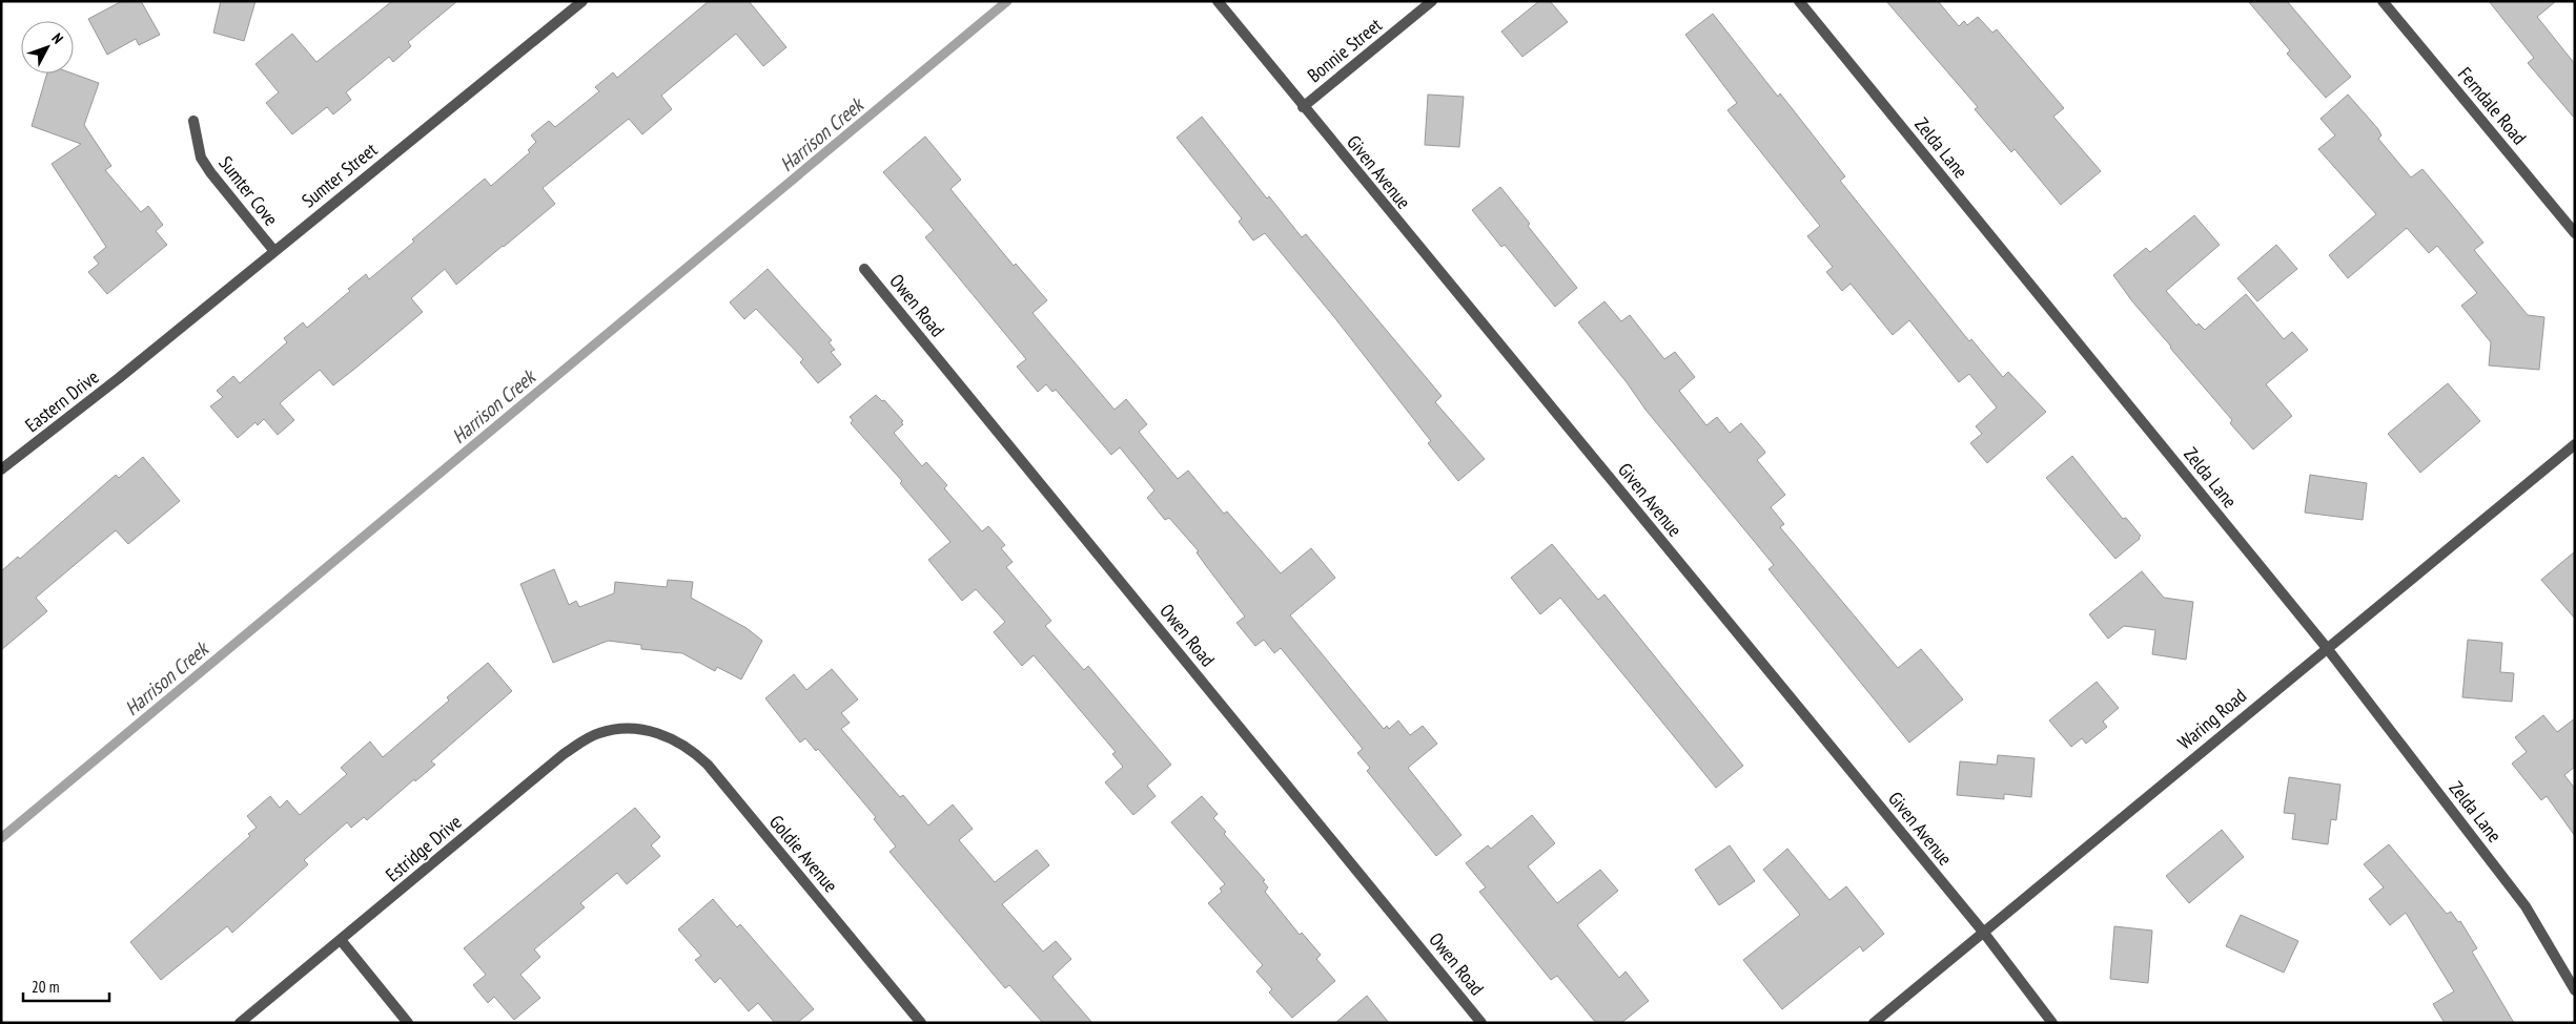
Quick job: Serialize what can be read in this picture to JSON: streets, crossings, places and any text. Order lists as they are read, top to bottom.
{
  "streets": {
    "street": [
      "Bonnie Street",
      "Ferndale Road",
      "Zelda Lane",
      "Given Avenue",
      "Sumter Street",
      "Sumter Cove",
      "Owen Road",
      "Eastern Drive",
      "Waring Road",
      "Estridge Drive",
      "Goldie Avenue"
    ]
  },
  "crossings": [
    ["Bonnie Street", "Given Avenue"],
    ["Zelda Lane", "Waring Road"],
    ["Given Avenue", "Waring Road"],
    ["Sumter Street", "Sumter Cove"],
    ["Sumter Street", "Eastern Drive"],
    ["Estridge Drive", "Goldie Avenue"]
  ],
  "water": ["Harrison Creek"],
  "scale_bar": "20 m",
  "north": "top right"
}
